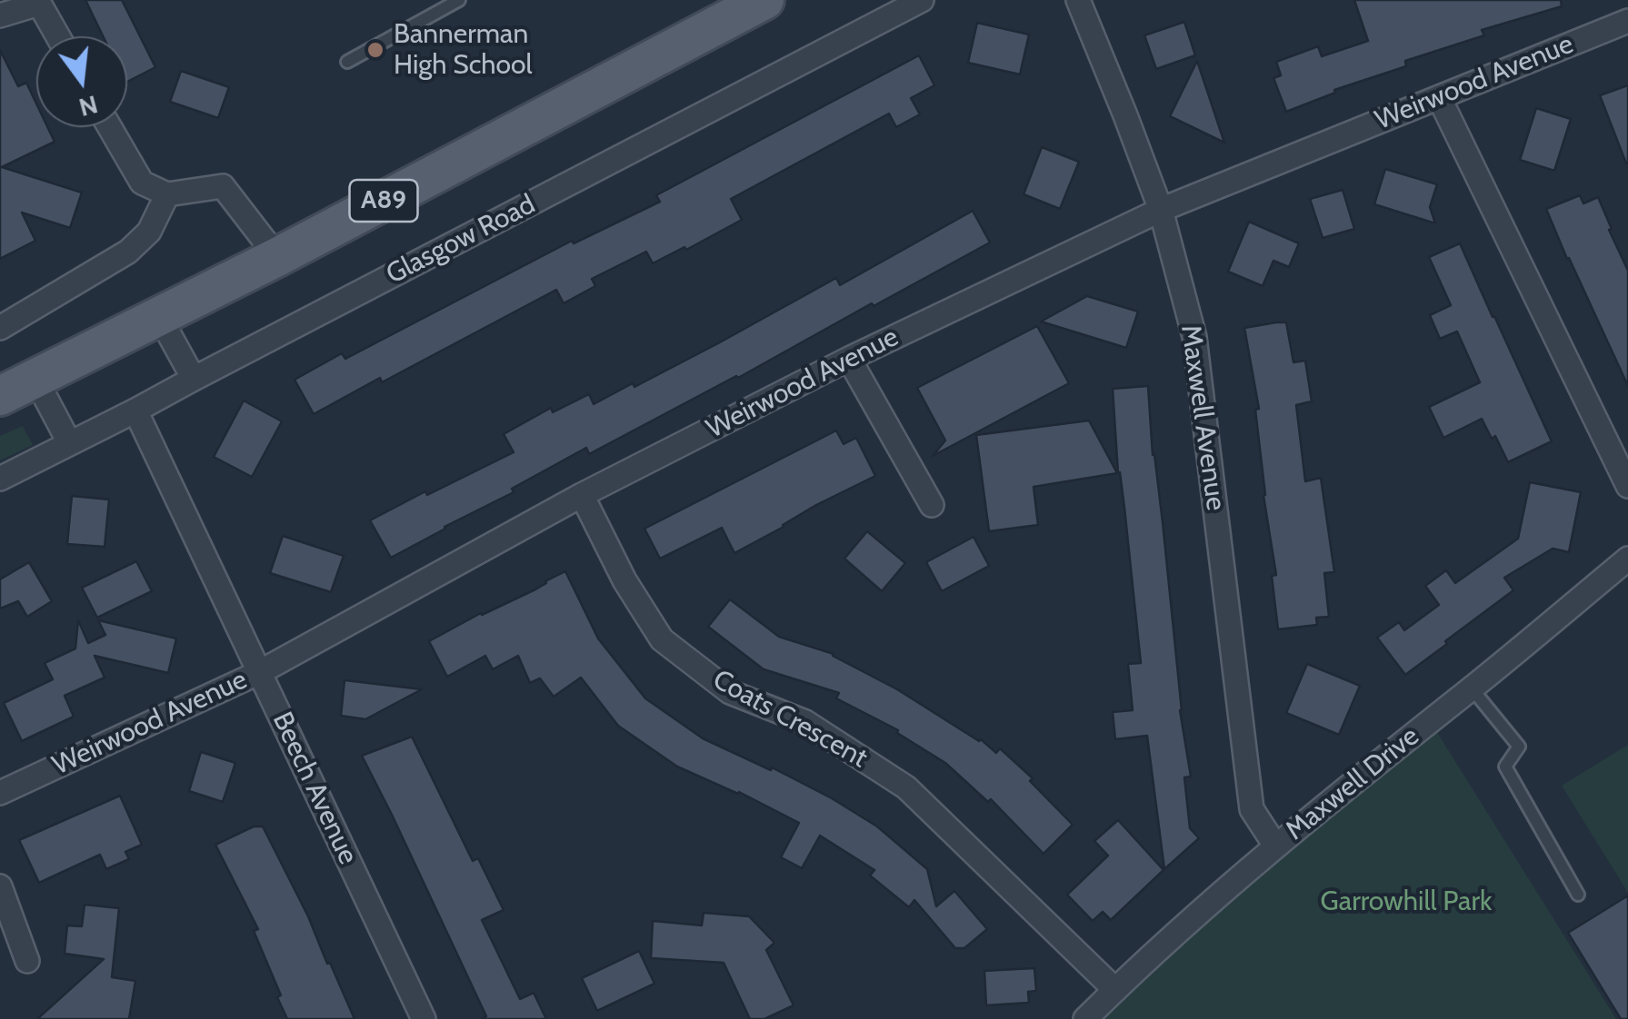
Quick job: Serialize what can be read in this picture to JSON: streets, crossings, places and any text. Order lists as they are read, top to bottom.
{
  "streets": {
    "main road": ["A89"],
    "street": [
      "Weirwood Avenue",
      "Glasgow Road",
      "Maxwell Avenue",
      "Coats Crescent",
      "Maxwell Drive",
      "Beech Avenue"
    ]
  },
  "crossings": [
    ["Weirwood Avenue", "Maxwell Avenue"],
    ["Weirwood Avenue", "Coats Crescent"],
    ["Weirwood Avenue", "Beech Avenue"],
    ["Glasgow Road", "Beech Avenue"],
    ["Maxwell Avenue", "Maxwell Drive"],
    ["Coats Crescent", "Maxwell Drive"]
  ],
  "parks": ["Garrowhill Park"],
  "places": ["Bannerman High School"],
  "north": "bottom"
}
